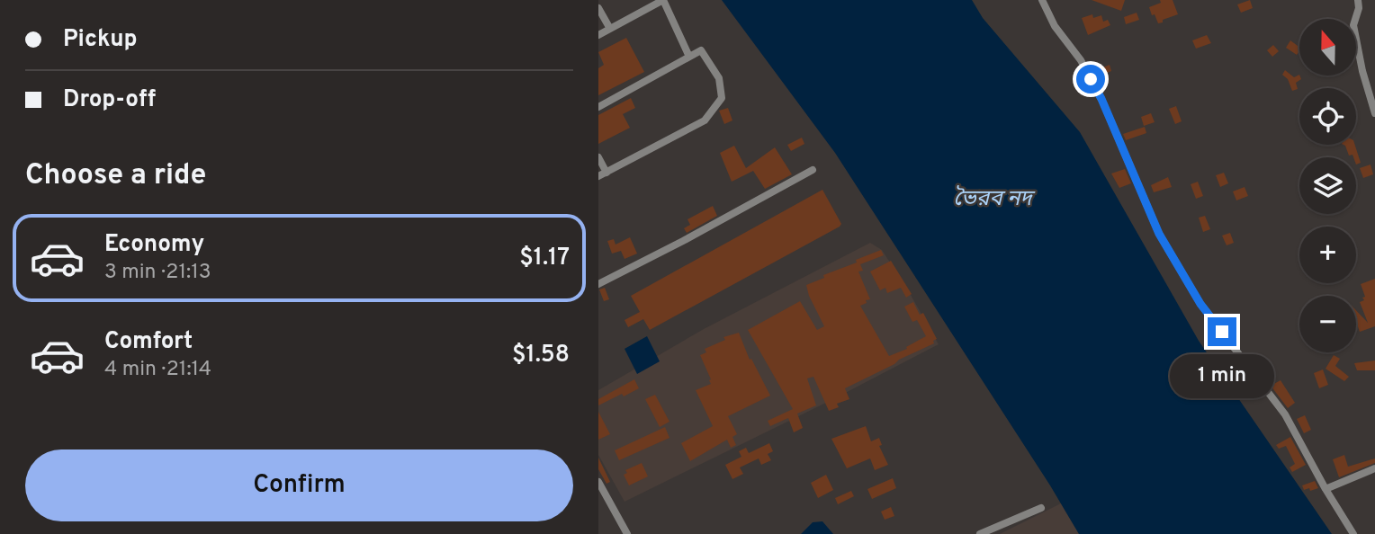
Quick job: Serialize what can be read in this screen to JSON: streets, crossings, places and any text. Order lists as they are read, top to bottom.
{
  "water": ["ভৈরব নদ"],
  "north": "top",
  "page": {
    "banner": ["Pickup", "Drop-off"],
    "map_buttons": ["+", "−"],
    "heading": "Choose a ride",
    "list": [
      {
        "name": "Economy",
        "note": "3 min · 21:13",
        "value": "$1.17"
      },
      {
        "name": "Comfort",
        "note": "4 min · 21:14",
        "value": "$1.58"
      }
    ],
    "bubble": "1 min",
    "buttons": "Confirm"
  }
}
